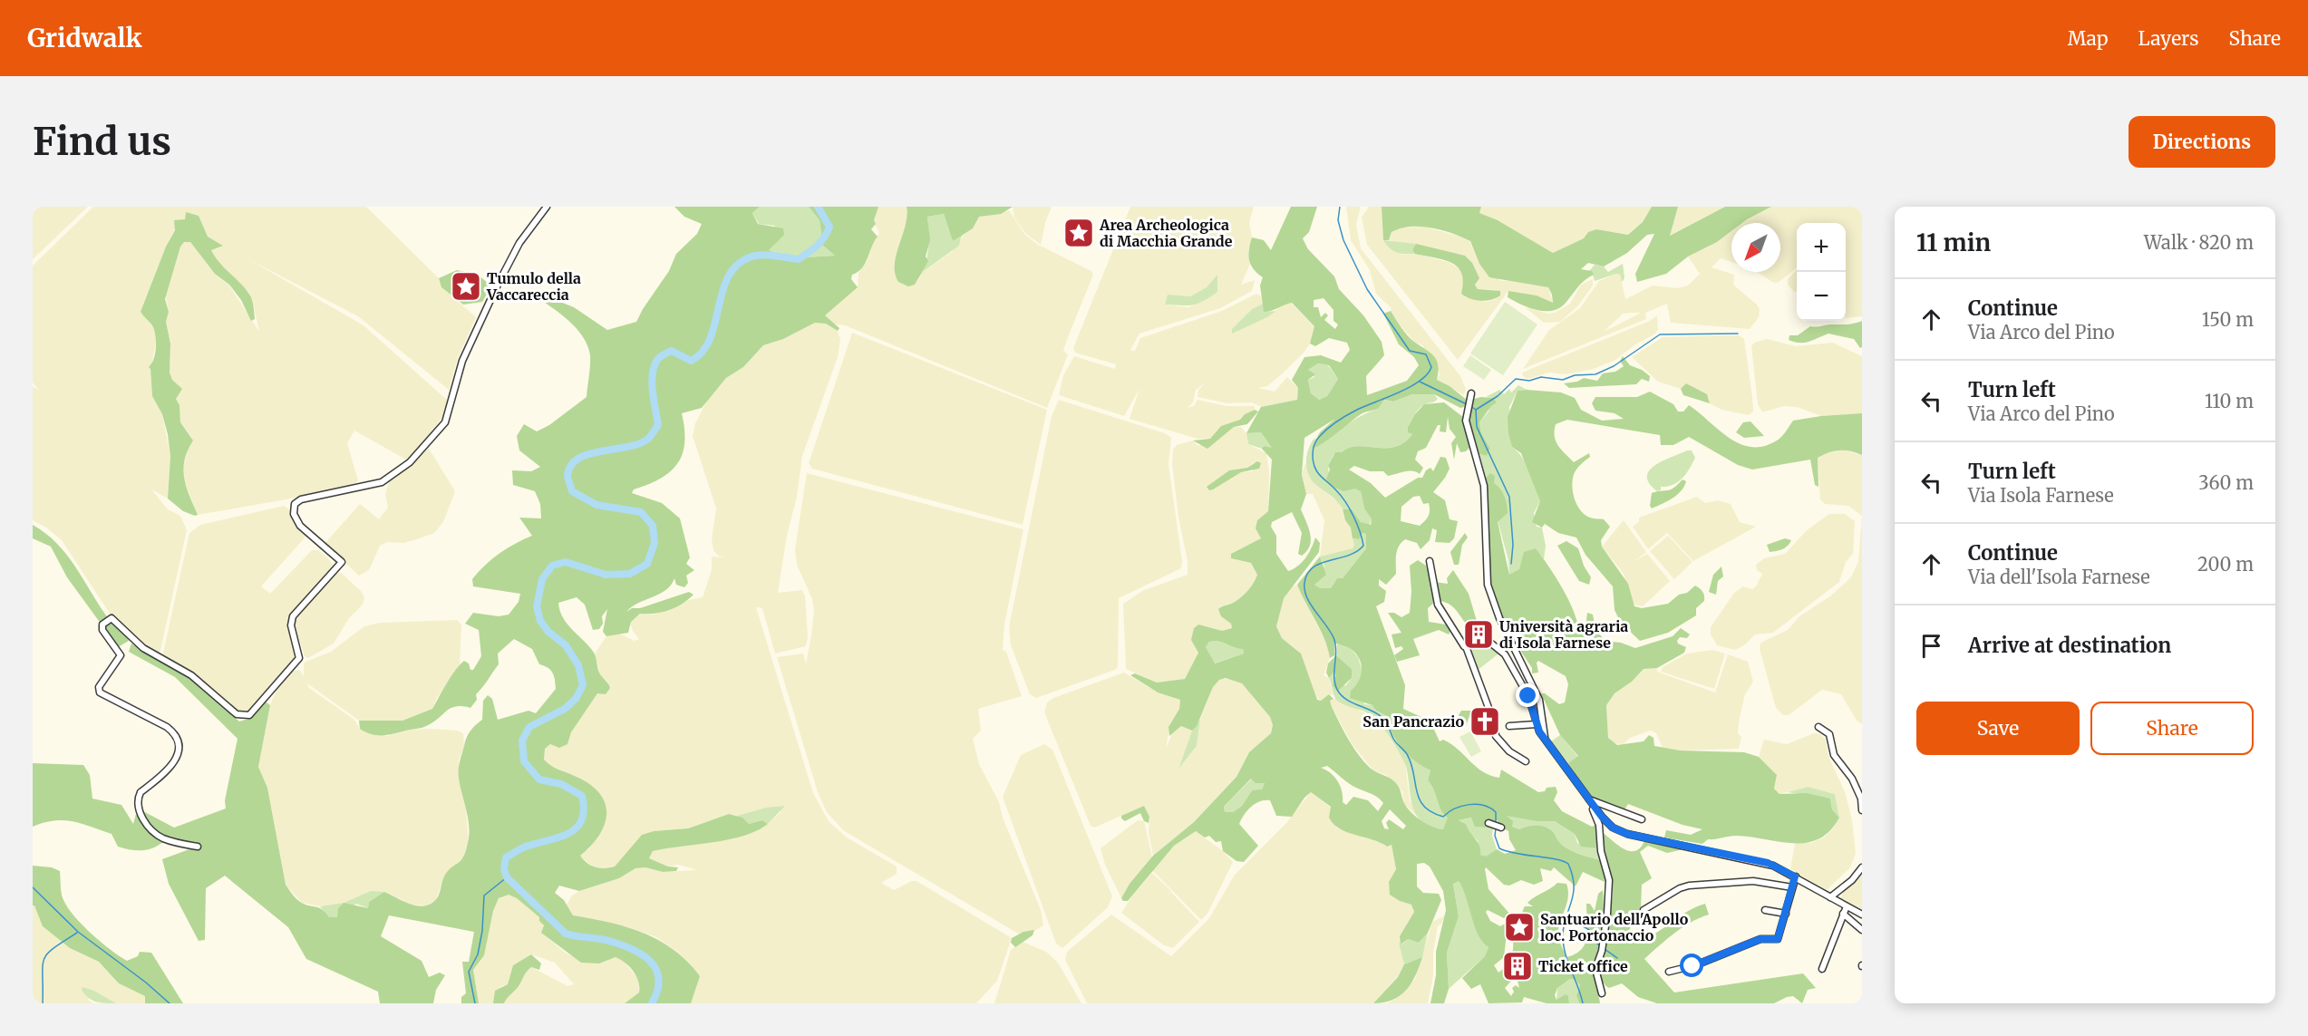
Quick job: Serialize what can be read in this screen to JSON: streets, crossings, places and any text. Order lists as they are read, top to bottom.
{
  "places": {
    "place": ["Area Archeologica di Macchia Grande", "Tumulo della Vaccareccia", "Santuario dell'Apollo loc. Portonaccio"],
    "building": ["Università agraria di Isola Farnese", "Ticket office"],
    "church": ["San Pancrazio"]
  },
  "north": "bottom left",
  "page": {
    "header": "Gridwalk",
    "nav": ["Map", "Layers", "Share"],
    "buttons": [
      "Directions",
      ["Save", "Share"]
    ],
    "title": "Find us",
    "heading": ["11 min", "Walk · 820 m"],
    "map_buttons": ["+", "−"],
    "list": [
      ["Continue", "Via Arco del Pino", "150 m"],
      ["Turn left", "Via Arco del Pino", "110 m"],
      ["Turn left", "Via Isola Farnese", "360 m"],
      ["Continue", "Via dell'Isola Farnese", "200 m"],
      "Arrive at destination"
    ]
  }
}
